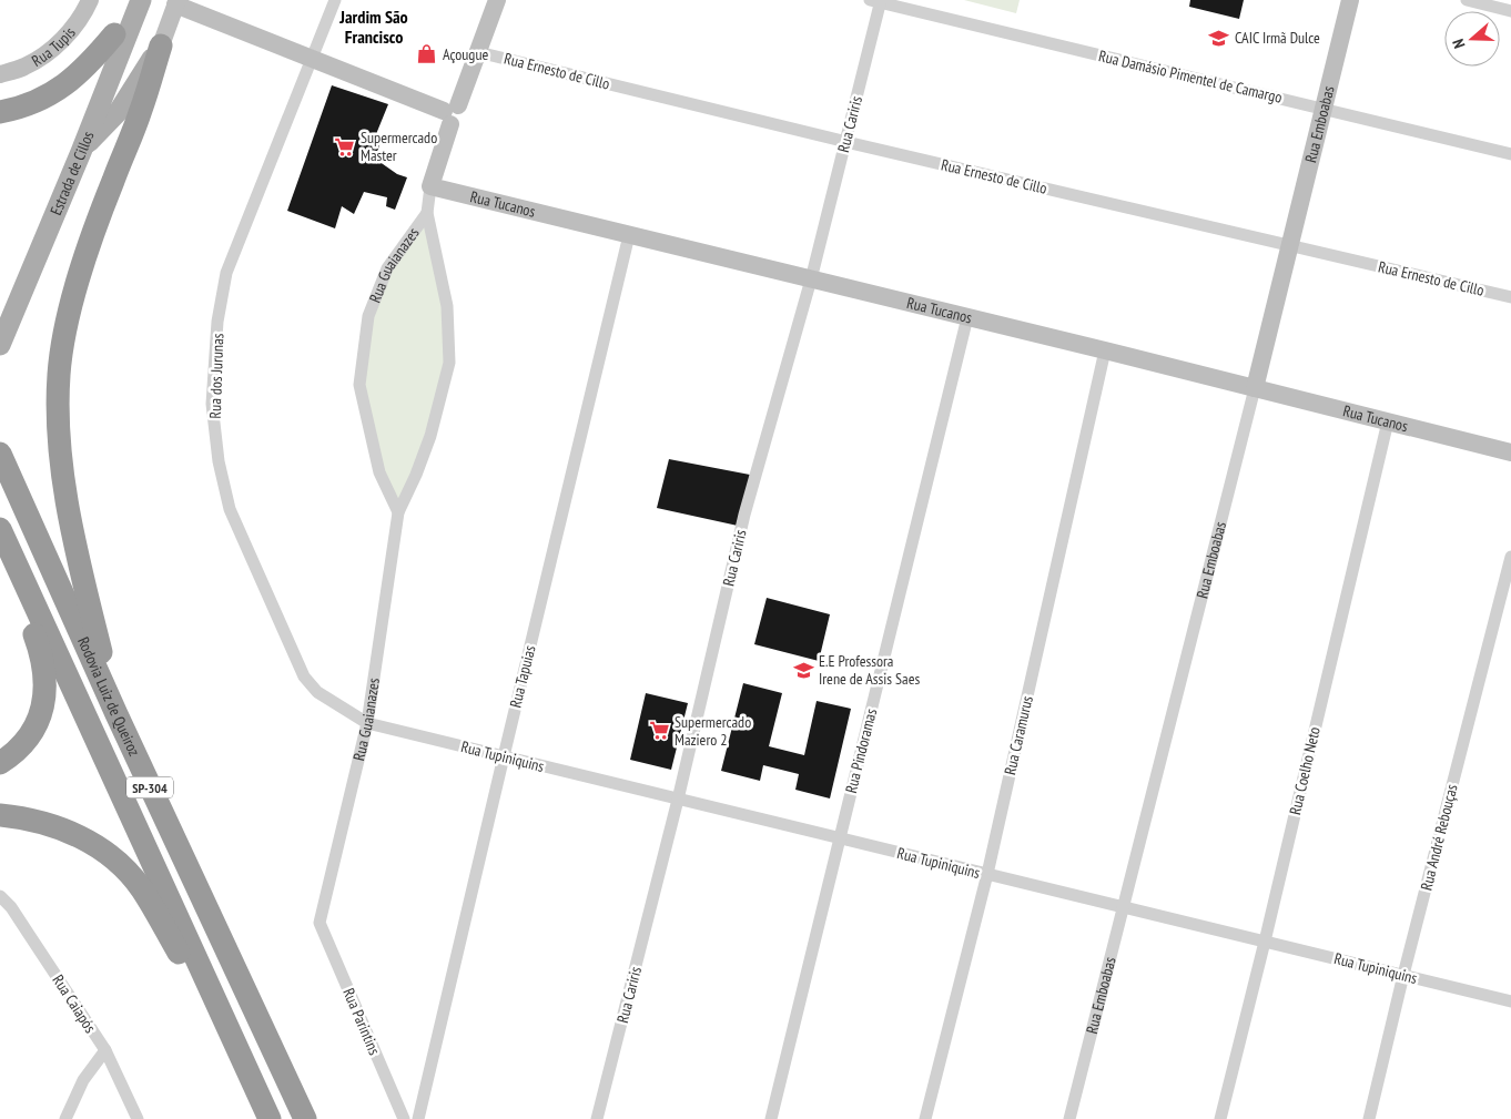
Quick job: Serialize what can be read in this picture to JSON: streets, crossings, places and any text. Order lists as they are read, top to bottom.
{
  "streets": {
    "highway": ["Rodovia Luiz de Queiroz", "SP-304"],
    "main road": ["Estrada de Cillos"],
    "street": [
      "Rua Tupis",
      "Rua Ernesto de Cillo",
      "Rua Damásio Pimentel de Camargo",
      "Rua Cariris",
      "Rua Emboabas",
      "Rua Tucanos",
      "Rua Guaianazes",
      "Rua dos Jurunas",
      "Rua Tapuias",
      "Rua Caramurus",
      "Rua Pindoramas",
      "Rua Tupiniquins",
      "Rua Coelho Neto",
      "Rua André Rebouças",
      "Rua Caiapós",
      "Rua Parintins"
    ]
  },
  "crossings": [
    ["Rua Ernesto de Cillo", "Rua Cariris"],
    ["Rua Ernesto de Cillo", "Rua Emboabas"],
    ["Rua Damásio Pimentel de Camargo", "Rua Cariris"],
    ["Rua Damásio Pimentel de Camargo", "Rua Emboabas"],
    ["Rua Cariris", "Rua Tucanos"],
    ["Rua Cariris", "Rua Tupiniquins"],
    ["Rua Emboabas", "Rua Tucanos"],
    ["Rua Emboabas", "Rua Tupiniquins"],
    ["Rua Tucanos", "Rua Guaianazes"],
    ["Rua Tucanos", "Rua Tapuias"],
    ["Rua Tucanos", "Rua Caramurus"],
    ["Rua Tucanos", "Rua Pindoramas"],
    ["Rua Tucanos", "Rua Coelho Neto"],
    ["Rua Guaianazes", "Rua dos Jurunas"],
    ["Rua Guaianazes", "Rua Tupiniquins"],
    ["Rua Guaianazes", "Rua Parintins"],
    ["Rua dos Jurunas", "Rua Tupiniquins"],
    ["Rua Tapuias", "Rua Tupiniquins"],
    ["Rua Caramurus", "Rua Tupiniquins"],
    ["Rua Pindoramas", "Rua Tupiniquins"],
    ["Rua Tupiniquins", "Rua Coelho Neto"],
    ["Rua Tupiniquins", "Rua André Rebouças"]
  ],
  "districts": ["Jardim São Francisco"],
  "places": {
    "school or university": ["CAIC Irmã Dulce", "E.E Professora Irene de Assis Saes"],
    "shop": ["Açougue"],
    "supermarket": ["Supermercado Master", "Supermercado Maziero 2"]
  },
  "north": "left"
}
